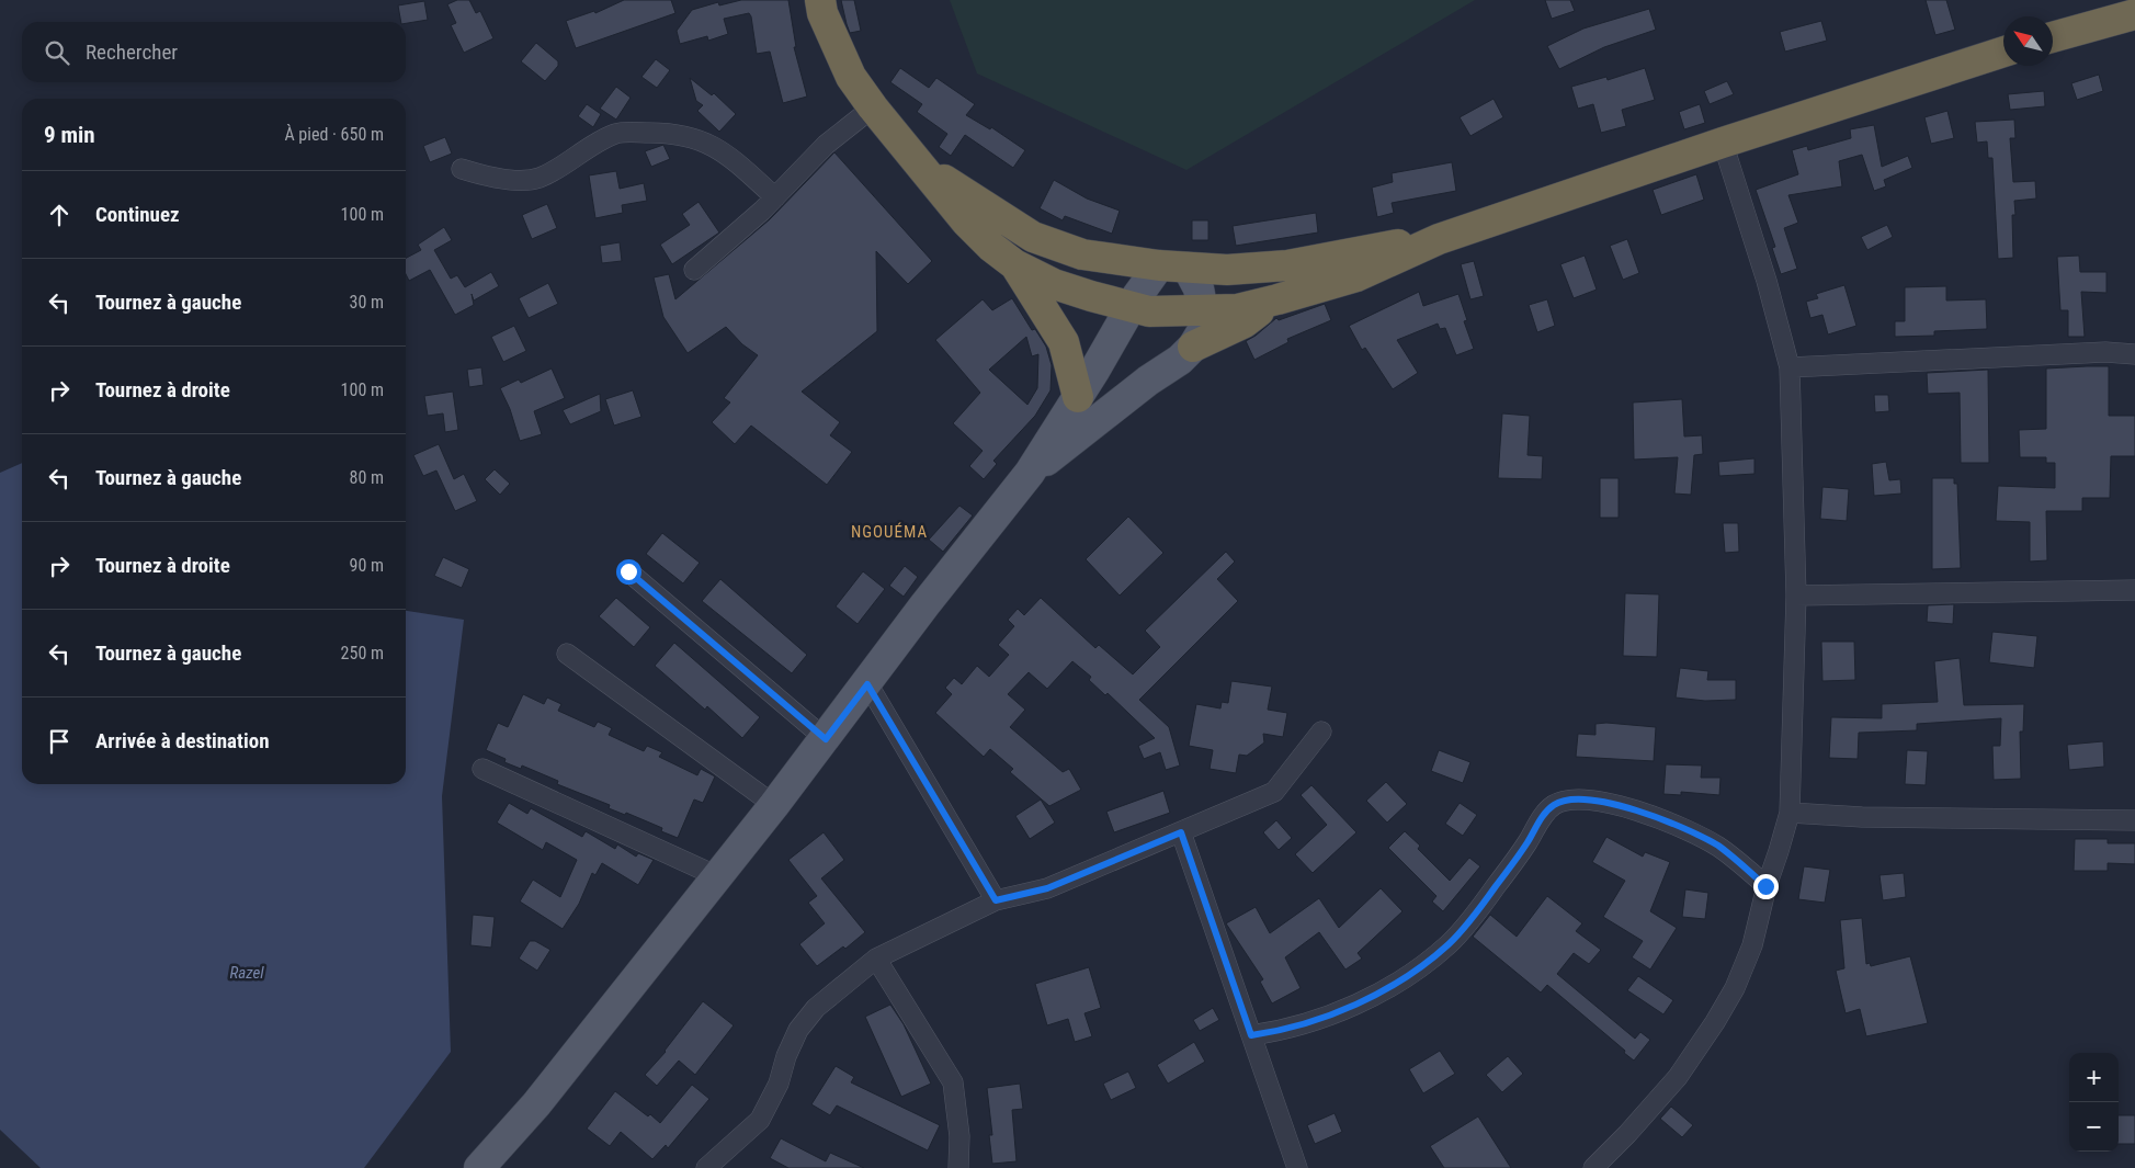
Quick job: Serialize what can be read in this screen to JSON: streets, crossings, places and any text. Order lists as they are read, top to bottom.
{
  "districts": ["NGOUÉMA"],
  "water": ["Razel"],
  "north": "top left",
  "page": {
    "search": "Rechercher",
    "heading": ["9 min", "À pied · 650 m"],
    "list": [
      ["Continuez", "100 m"],
      ["Tournez à gauche", "30 m"],
      ["Tournez à droite", "100 m"],
      ["Tournez à gauche", "80 m"],
      ["Tournez à droite", "90 m"],
      ["Tournez à gauche", "250 m"],
      "Arrivée à destination"
    ],
    "map_buttons": ["+", "−"]
  }
}
